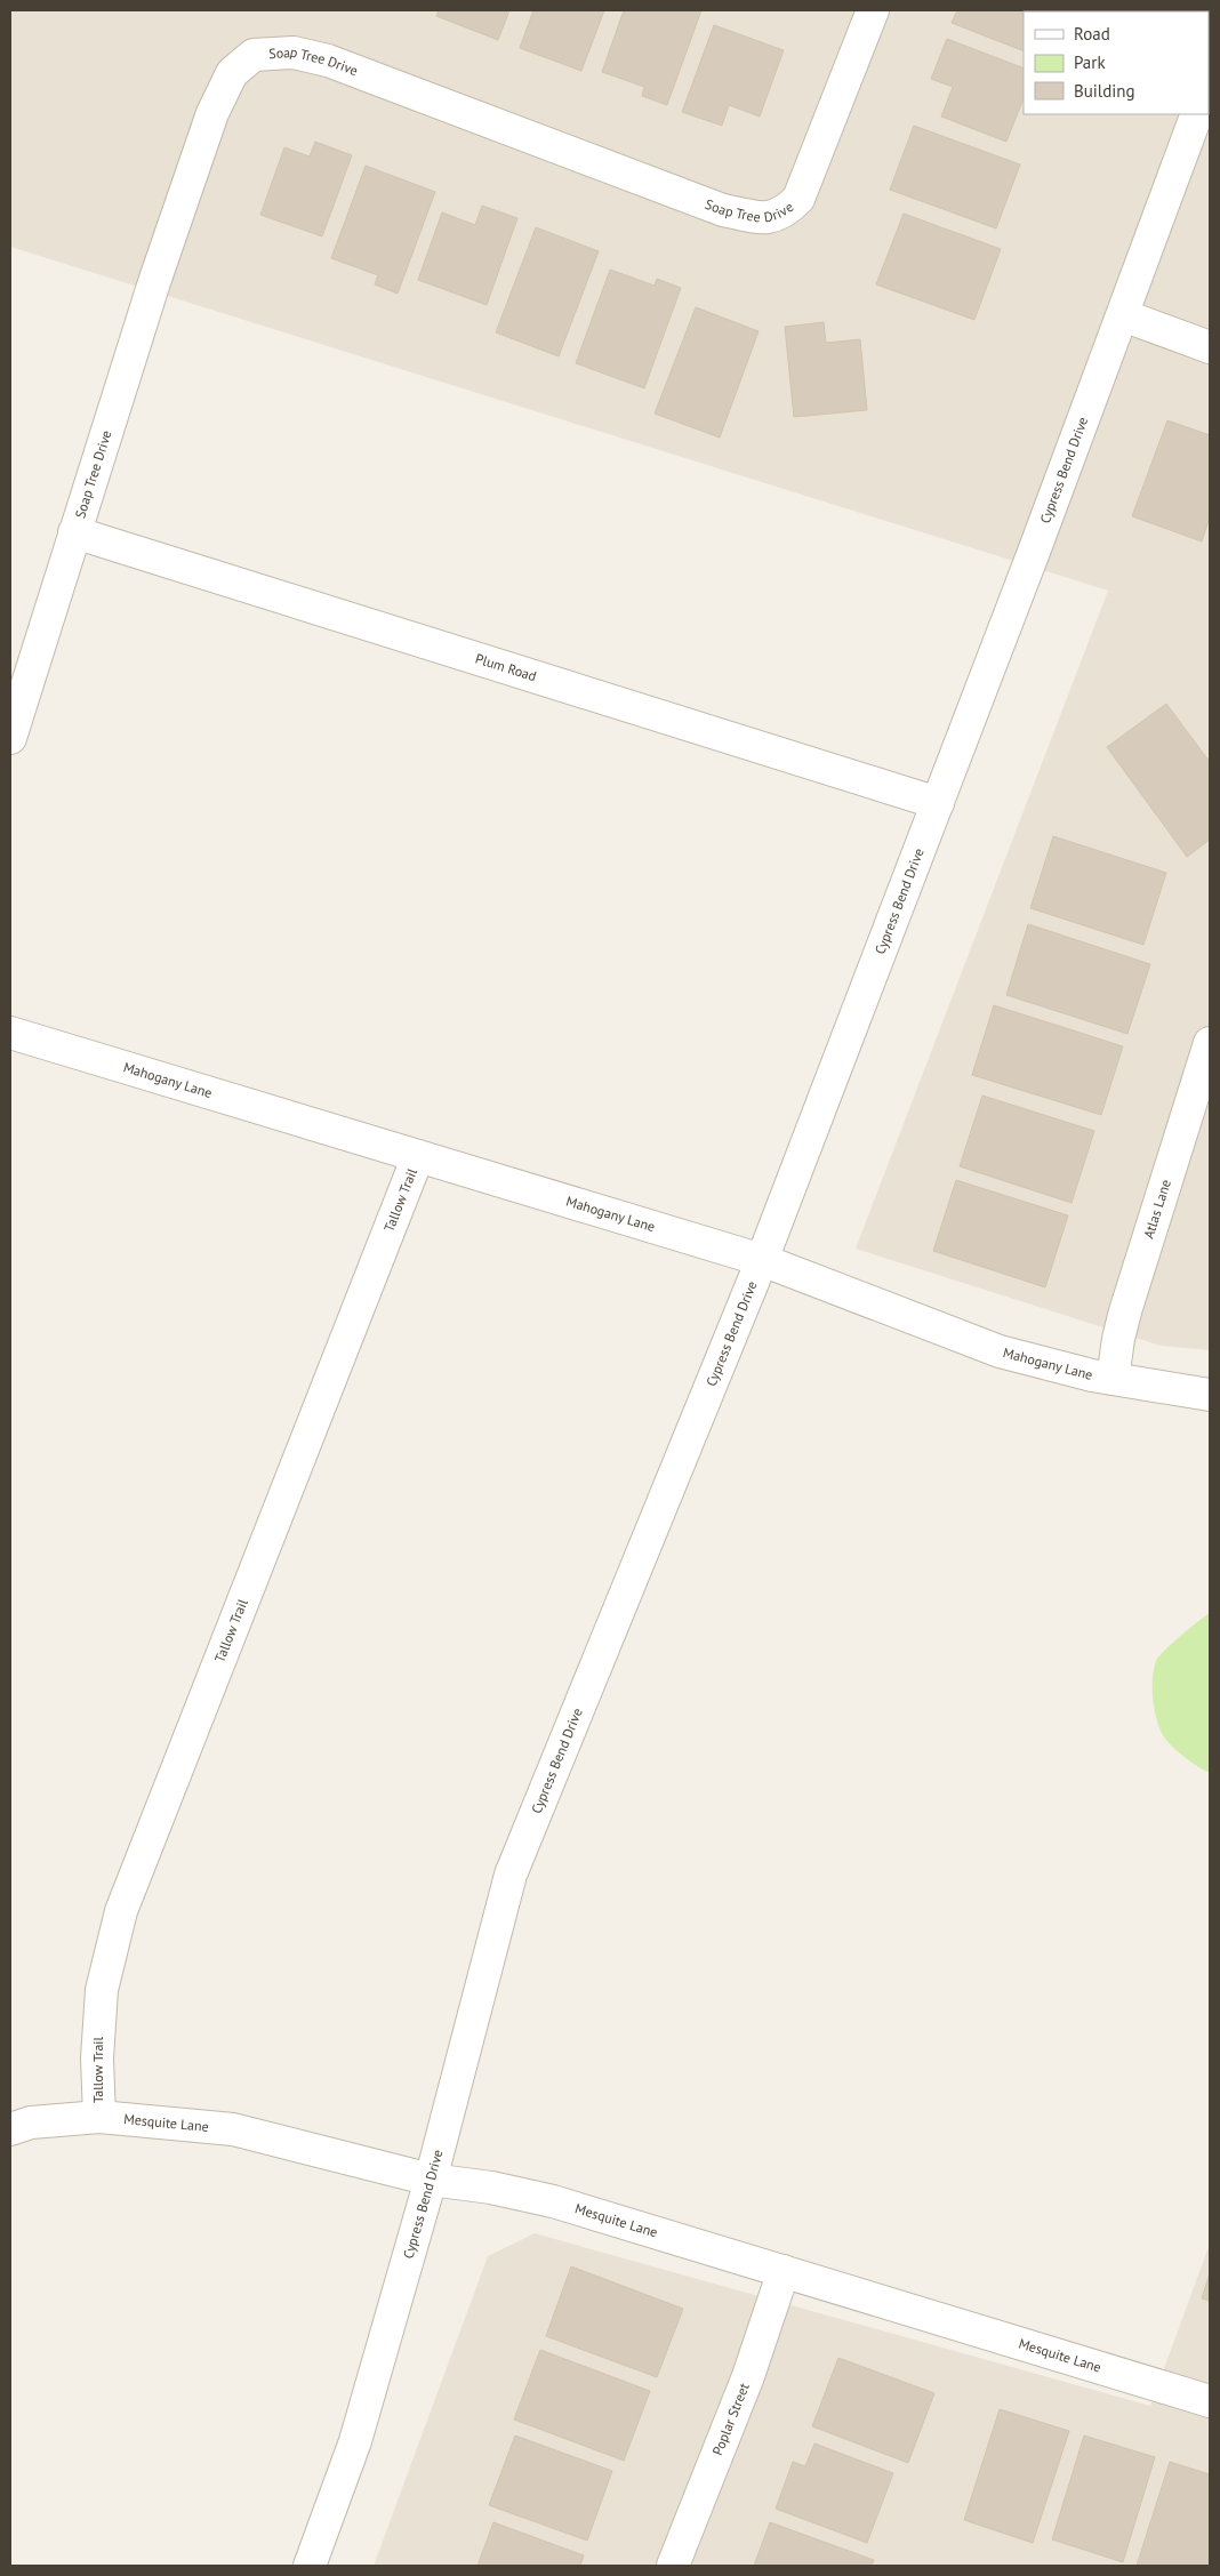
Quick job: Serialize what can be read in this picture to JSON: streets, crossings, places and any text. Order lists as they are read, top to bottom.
{
  "streets": {
    "street": [
      "Soap Tree Drive",
      "Cypress Bend Drive",
      "Plum Road",
      "Mahogany Lane",
      "Tallow Trail",
      "Atlas Lane",
      "Mesquite Lane",
      "Poplar Street"
    ]
  },
  "crossings": [
    ["Soap Tree Drive", "Plum Road"],
    ["Cypress Bend Drive", "Plum Road"],
    ["Cypress Bend Drive", "Mahogany Lane"],
    ["Cypress Bend Drive", "Mesquite Lane"],
    ["Mahogany Lane", "Tallow Trail"],
    ["Mahogany Lane", "Atlas Lane"],
    ["Tallow Trail", "Mesquite Lane"],
    ["Mesquite Lane", "Poplar Street"]
  ],
  "legend": ["Road", "Park", "Building"]
}
